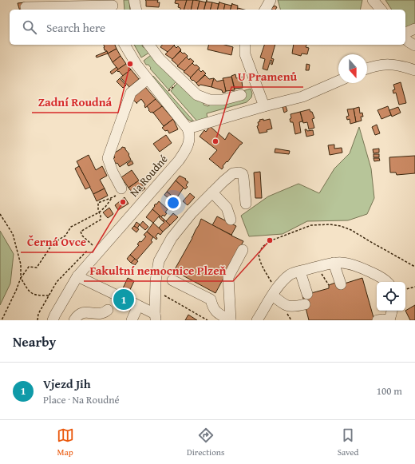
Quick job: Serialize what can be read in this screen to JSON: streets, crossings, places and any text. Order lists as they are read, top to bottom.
{
  "streets": {
    "street": ["Na Roudné"]
  },
  "places": [
    "Zadní Roudná",
    "U Pramenů",
    "Černá Ovce",
    "Fakultní nemocnice Plzeň"
  ],
  "north": "bottom",
  "page": {
    "search": "Search here",
    "pins": "1",
    "heading": "Nearby",
    "list": [
      {
        "mark": "1",
        "name": "Vjezd Jih",
        "note": "Place · Na Roudné",
        "value": "100 m"
      }
    ],
    "nav": ["Map", "Directions", "Saved"]
  }
}
